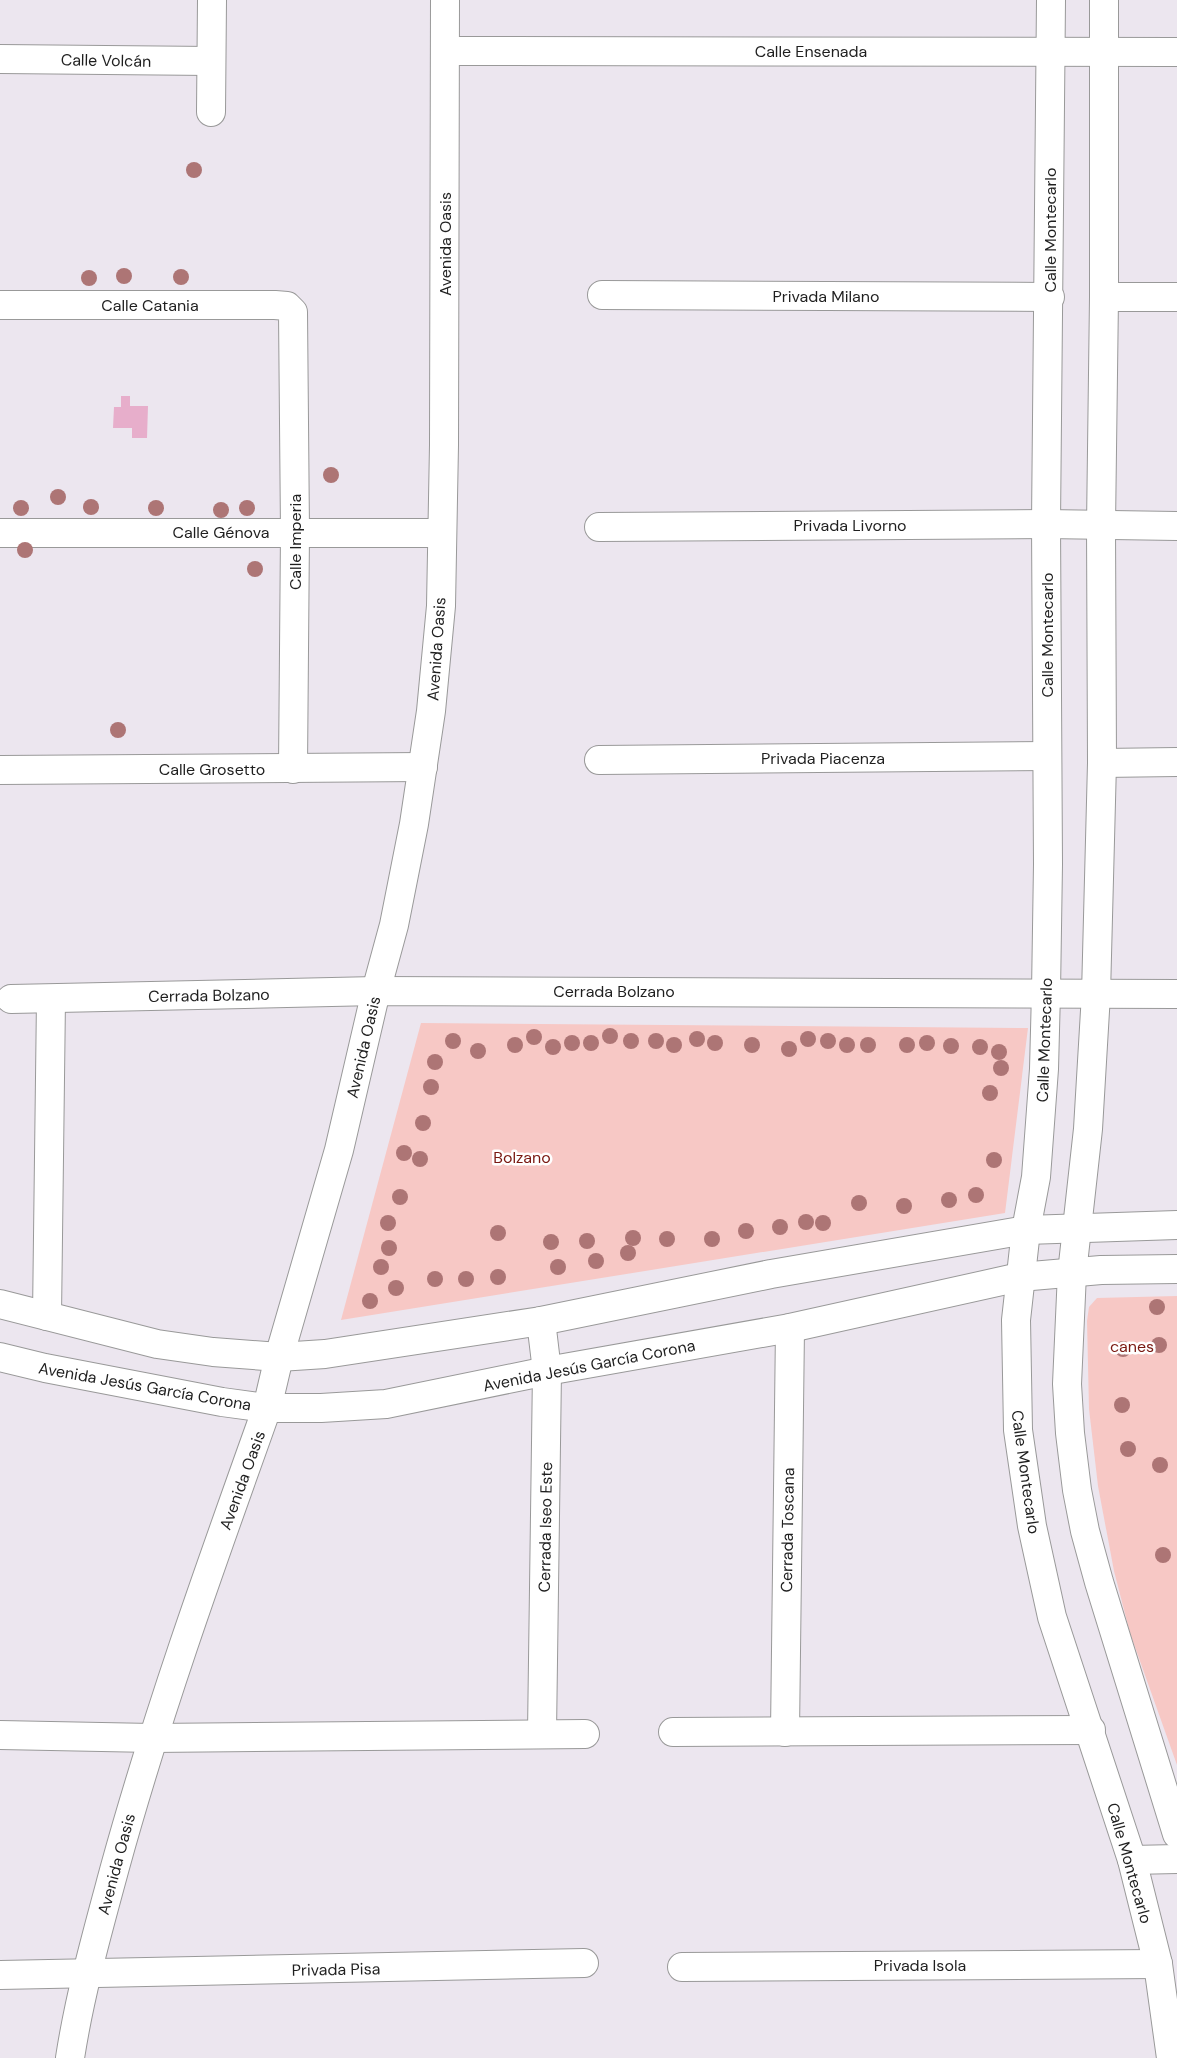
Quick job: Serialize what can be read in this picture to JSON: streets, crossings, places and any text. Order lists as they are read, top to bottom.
{
  "streets": {
    "street": [
      "Calle Ensenada",
      "Calle Volcán",
      "Calle Montecarlo",
      "Avenida Oasis",
      "Privada Milano",
      "Calle Catania",
      "Privada Livorno",
      "Calle Génova",
      "Calle Imperia",
      "Privada Piacenza",
      "Calle Grosetto",
      "Cerrada Bolzano",
      "Avenida Jesús García Corona",
      "Cerrada Iseo Este",
      "Cerrada Toscana",
      "Privada Isola",
      "Privada Pisa"
    ]
  },
  "crossings": [
    ["Calle Ensenada", "Calle Montecarlo"],
    ["Calle Ensenada", "Avenida Oasis"],
    ["Calle Montecarlo", "Privada Milano"],
    ["Calle Montecarlo", "Privada Livorno"],
    ["Calle Montecarlo", "Privada Piacenza"],
    ["Calle Montecarlo", "Cerrada Bolzano"],
    ["Calle Montecarlo", "Avenida Jesús García Corona"],
    ["Calle Montecarlo", "Privada Isola"],
    ["Avenida Oasis", "Calle Génova"],
    ["Avenida Oasis", "Calle Grosetto"],
    ["Avenida Oasis", "Cerrada Bolzano"],
    ["Avenida Oasis", "Avenida Jesús García Corona"],
    ["Avenida Oasis", "Privada Pisa"],
    ["Calle Catania", "Calle Imperia"],
    ["Calle Génova", "Calle Imperia"],
    ["Calle Imperia", "Calle Grosetto"],
    ["Avenida Jesús García Corona", "Cerrada Iseo Este"],
    ["Avenida Jesús García Corona", "Cerrada Toscana"]
  ],
  "parks": ["Bolzano", "canes"]
}
